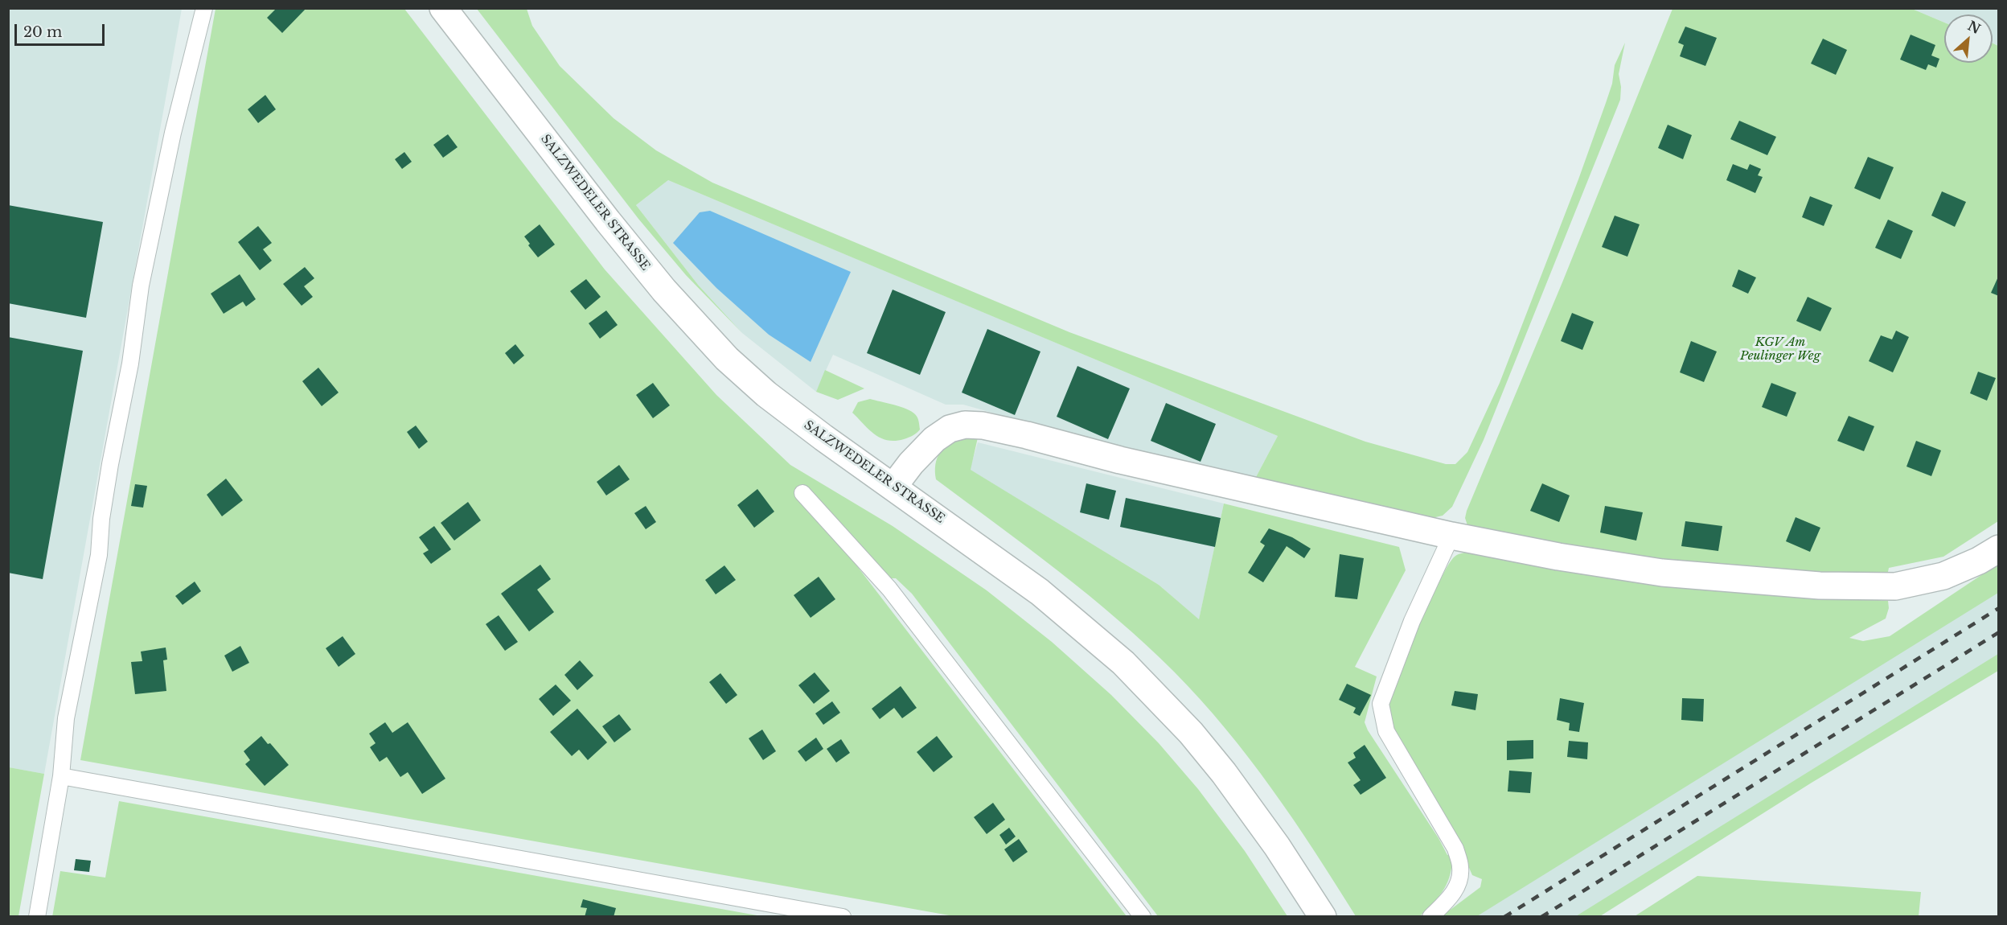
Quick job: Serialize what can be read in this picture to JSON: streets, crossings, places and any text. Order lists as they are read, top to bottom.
{
  "streets": {
    "main road": ["SALZWEDELER STRASSE"]
  },
  "parks": ["KGV Am Peulinger Weg"],
  "scale_bar": "20 m",
  "north": "top right"
}
